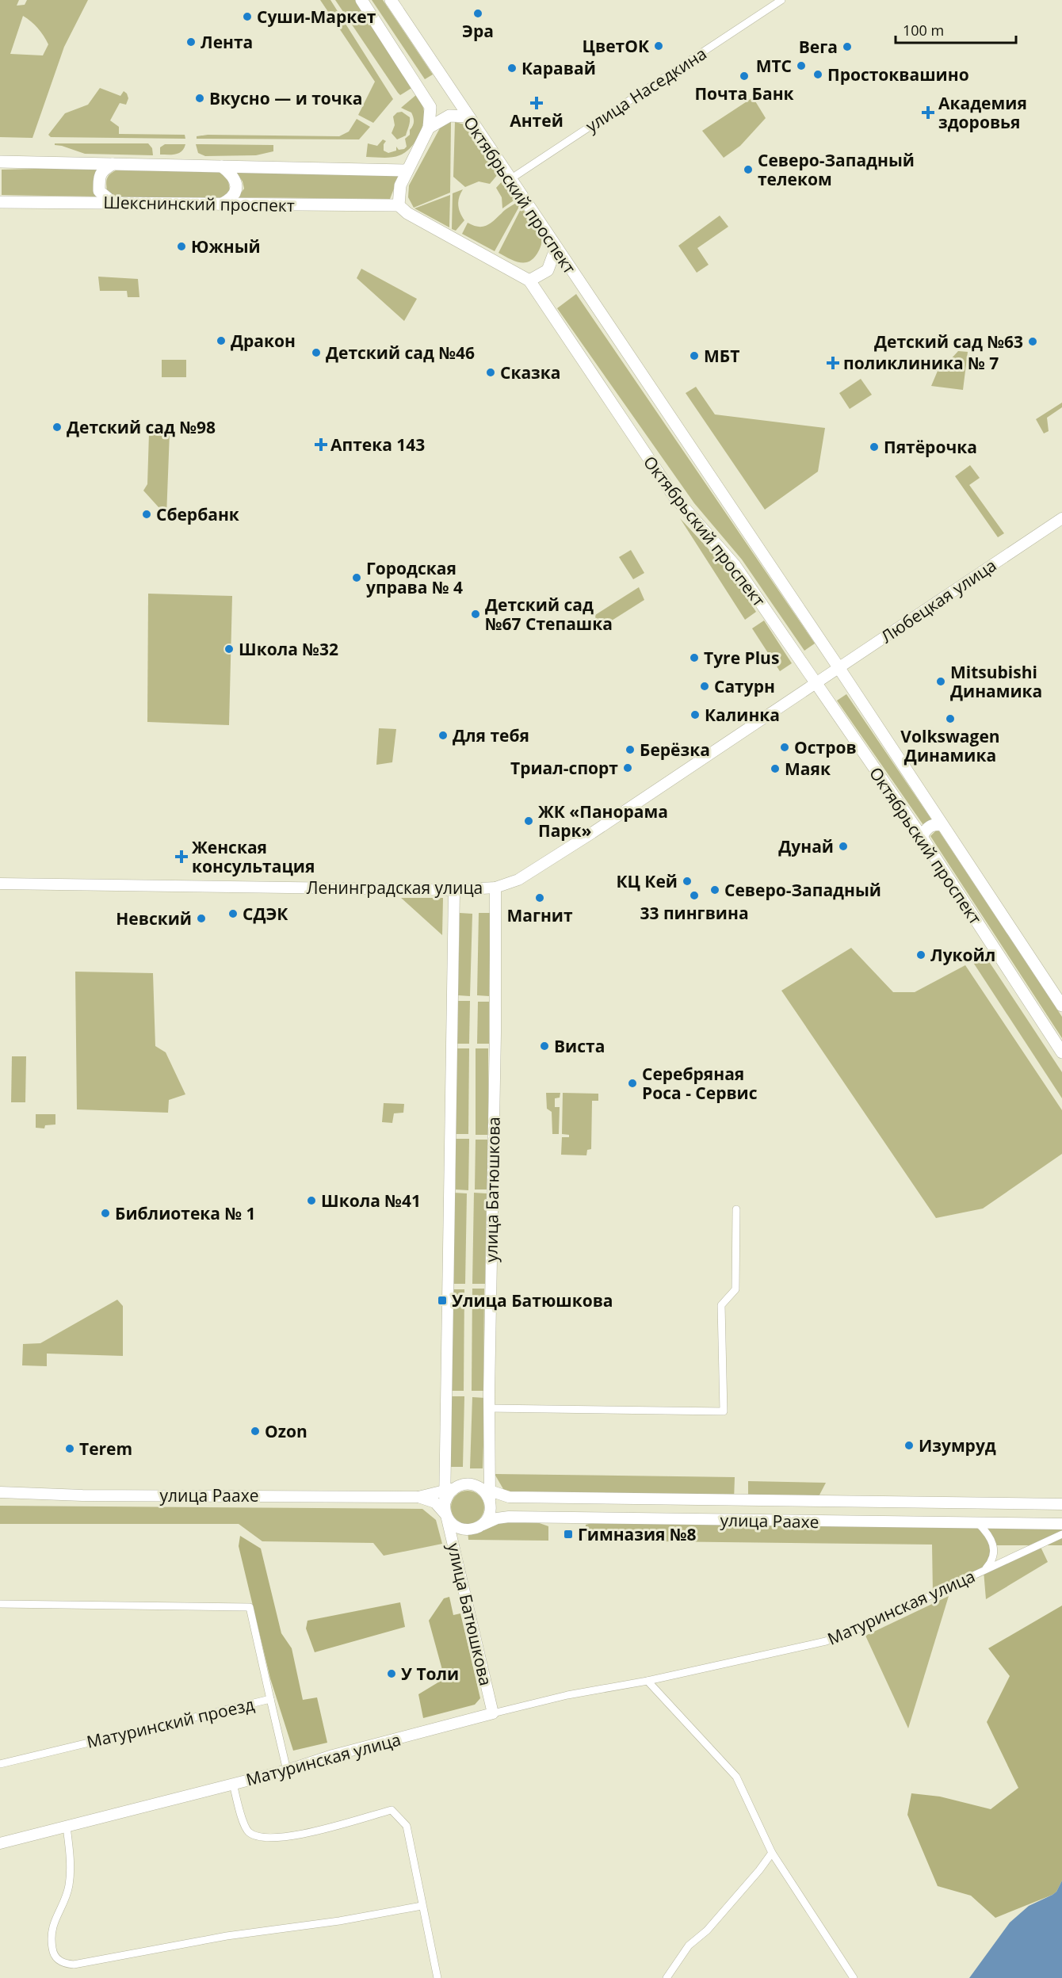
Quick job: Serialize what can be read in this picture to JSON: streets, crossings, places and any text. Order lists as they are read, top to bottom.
{
  "streets": {
    "main road": ["Октябрьский проспект", "Шекснинский проспект"],
    "street": [
      "улица Наседкина",
      "Любецкая улица",
      "Ленинградская улица",
      "улица Батюшкова",
      "улица Раахе",
      "Матуринская улица",
      "Матуринский проезд"
    ]
  },
  "crossings": [
    ["улица Наседкина", "Октябрьский проспект"],
    ["Октябрьский проспект", "Шекснинский проспект"],
    ["Октябрьский проспект", "Любецкая улица"],
    ["Октябрьский проспект", "Ленинградская улица"],
    ["Любецкая улица", "Ленинградская улица"],
    ["Ленинградская улица", "улица Батюшкова"],
    ["улица Батюшкова", "улица Раахе"],
    ["улица Батюшкова", "Матуринская улица"],
    ["Матуринская улица", "Матуринский проезд"]
  ],
  "places": {
    "other": [
      "Эра",
      "Суши-Маркет",
      "Лента",
      "ЦветОК",
      "Вега",
      "МТС",
      "Каравай",
      "Простоквашино",
      "Почта Банк",
      "Вкусно — и точка",
      "Северо-Западный телеком",
      "Южный",
      "Дракон",
      "Детский сад №63",
      "Детский сад №46",
      "МБТ",
      "Сказка",
      "Детский сад №98",
      "Пятёрочка",
      "Сбербанк",
      "Городская управа № 4",
      "Детский сад №67 Степашка",
      "Школа №32",
      "Tyre Plus",
      "Mitsubishi Динамика",
      "Сатурн",
      "Калинка",
      "Volkswagen Динамика",
      "Для тебя",
      "Остров",
      "Берёзка",
      "Триал-спорт",
      "Маяк",
      "ЖК «Панорама Парк»",
      "Дунай",
      "КЦ Кей",
      "Северо-Западный",
      "33 пингвина",
      "Магнит",
      "СДЭК",
      "Невский",
      "Лукойл",
      "Виста",
      "Серебряная Роса - Сервис",
      "Школа №41",
      "Библиотека № 1",
      "Ozon",
      "Изумруд",
      "Terem",
      "У Толи"
    ],
    "health": [
      "Антей",
      "Академия здоровья",
      "поликлиника № 7",
      "Аптека 143",
      "Женская консультация"
    ],
    "transit": ["Улица Батюшкова", "Гимназия №8"]
  },
  "scale_bar": "100 m"
}
